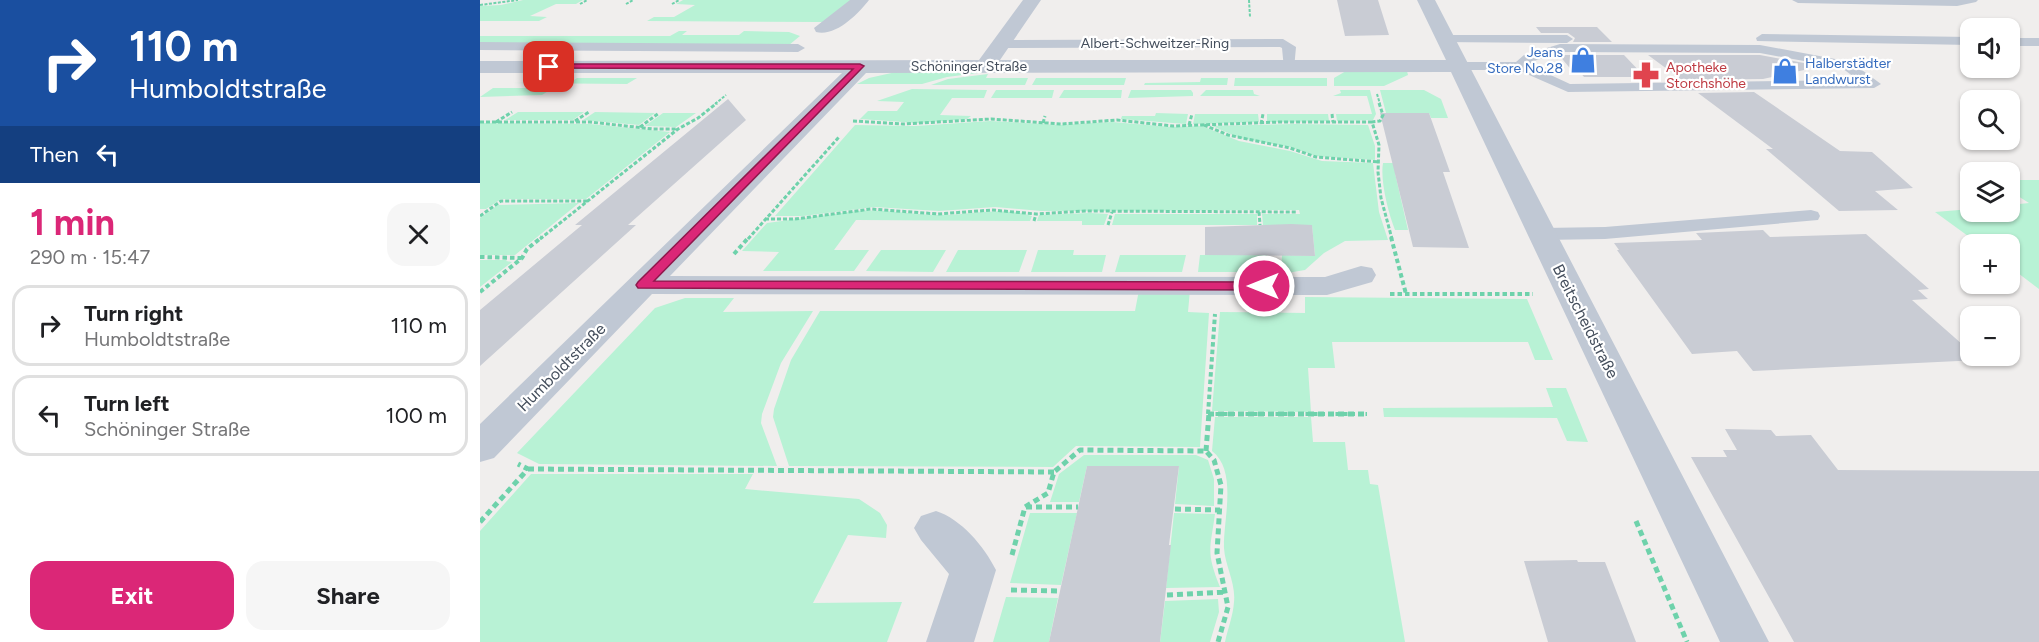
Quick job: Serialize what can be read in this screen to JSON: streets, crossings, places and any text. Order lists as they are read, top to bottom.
{
  "streets": {
    "street": ["Schöninger Straße", "Breitscheidstraße", "Humboldtstraße"],
    "lane": ["Albert-Schweitzer-Ring"]
  },
  "crossings": [
    ["Albert-Schweitzer-Ring", "Schöninger Straße"],
    ["Schöninger Straße", "Breitscheidstraße"],
    ["Schöninger Straße", "Humboldtstraße"]
  ],
  "places": {
    "shop": ["Jeans Store No.28", "Halberstädter Landwurst"],
    "pharmacy": ["Apotheke Storchshöhe"]
  },
  "page": {
    "turn": ["110 m", "Humboldtstraße"],
    "map_buttons": ["+", "−"],
    "then": "Then",
    "heading": ["1 min", "290 m · 15:47"],
    "list": [
      {
        "name": "Turn right",
        "note": "Humboldtstraße",
        "value": "110 m"
      },
      {
        "name": "Turn left",
        "note": "Schöninger Straße",
        "value": "100 m"
      }
    ],
    "buttons": ["Exit", "Share"]
  }
}
